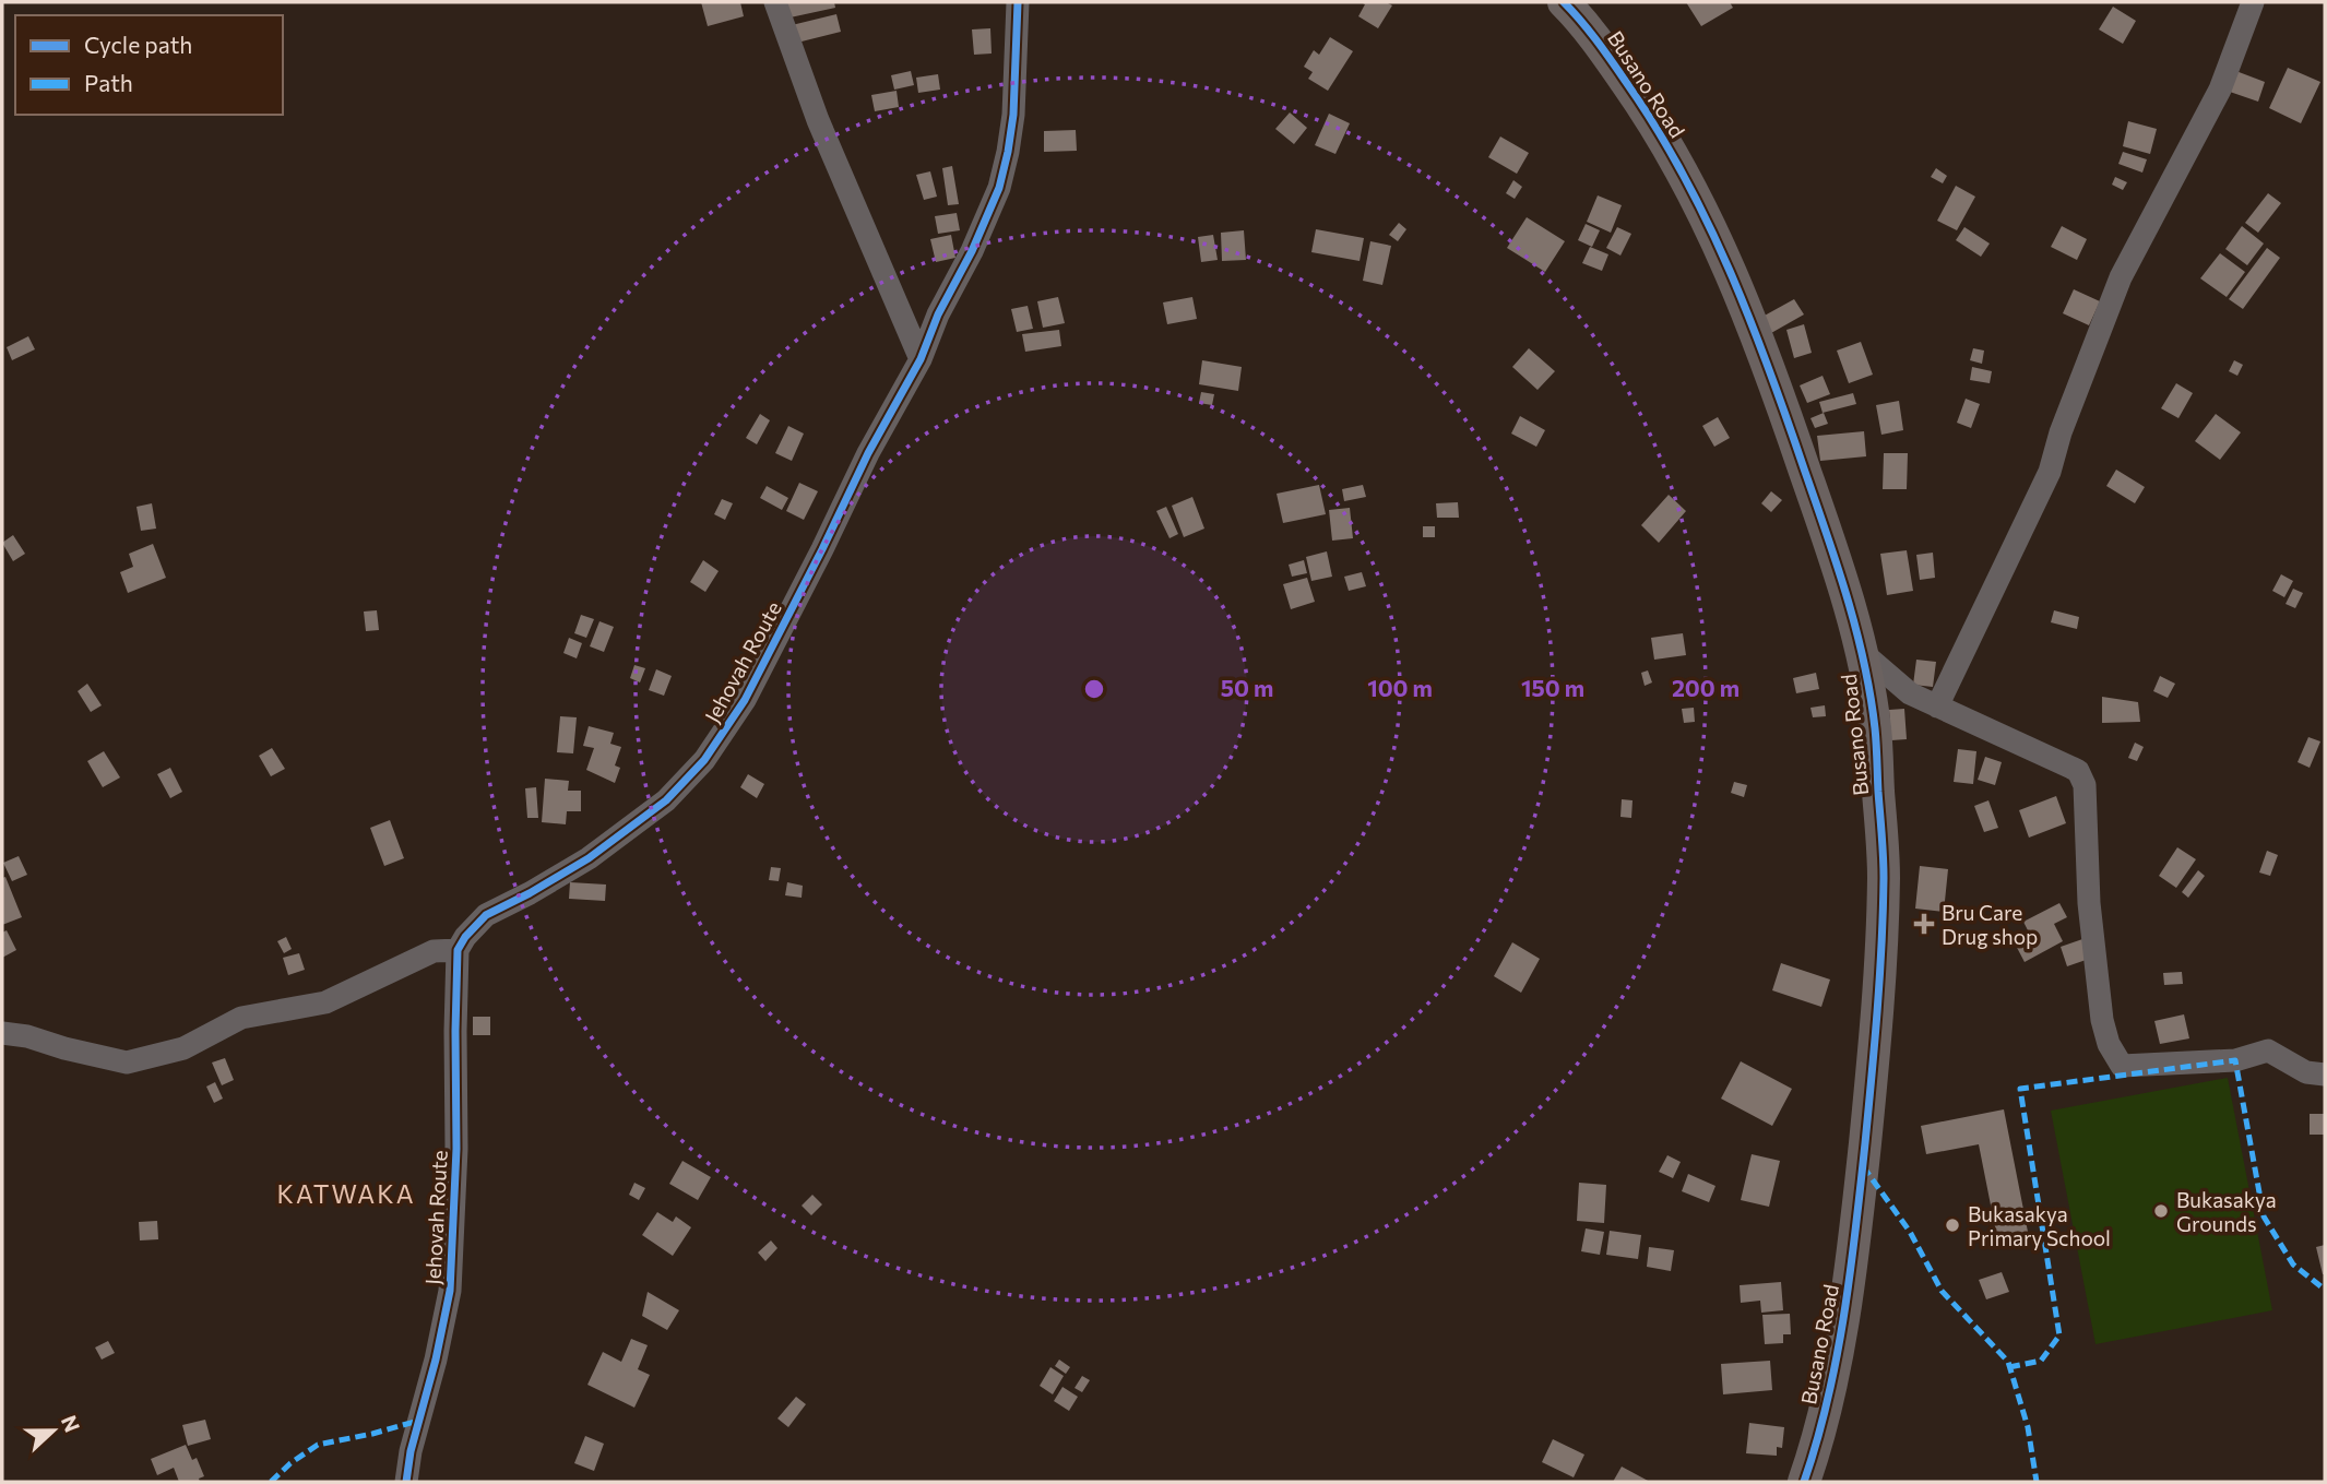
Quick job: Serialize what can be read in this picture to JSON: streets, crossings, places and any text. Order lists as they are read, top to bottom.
{
  "streets": {
    "street": ["Busano Road", "Jehovah Route"]
  },
  "districts": ["KATWAKA"],
  "places": {
    "health": ["Bru Care Drug shop"],
    "other": ["Bukasakya Grounds", "Bukasakya Primary School"]
  },
  "legend": ["Cycle path", "Path"],
  "north": "right",
  "rings": [
    "50 m",
    "100 m",
    "150 m",
    "200 m"
  ]
}
